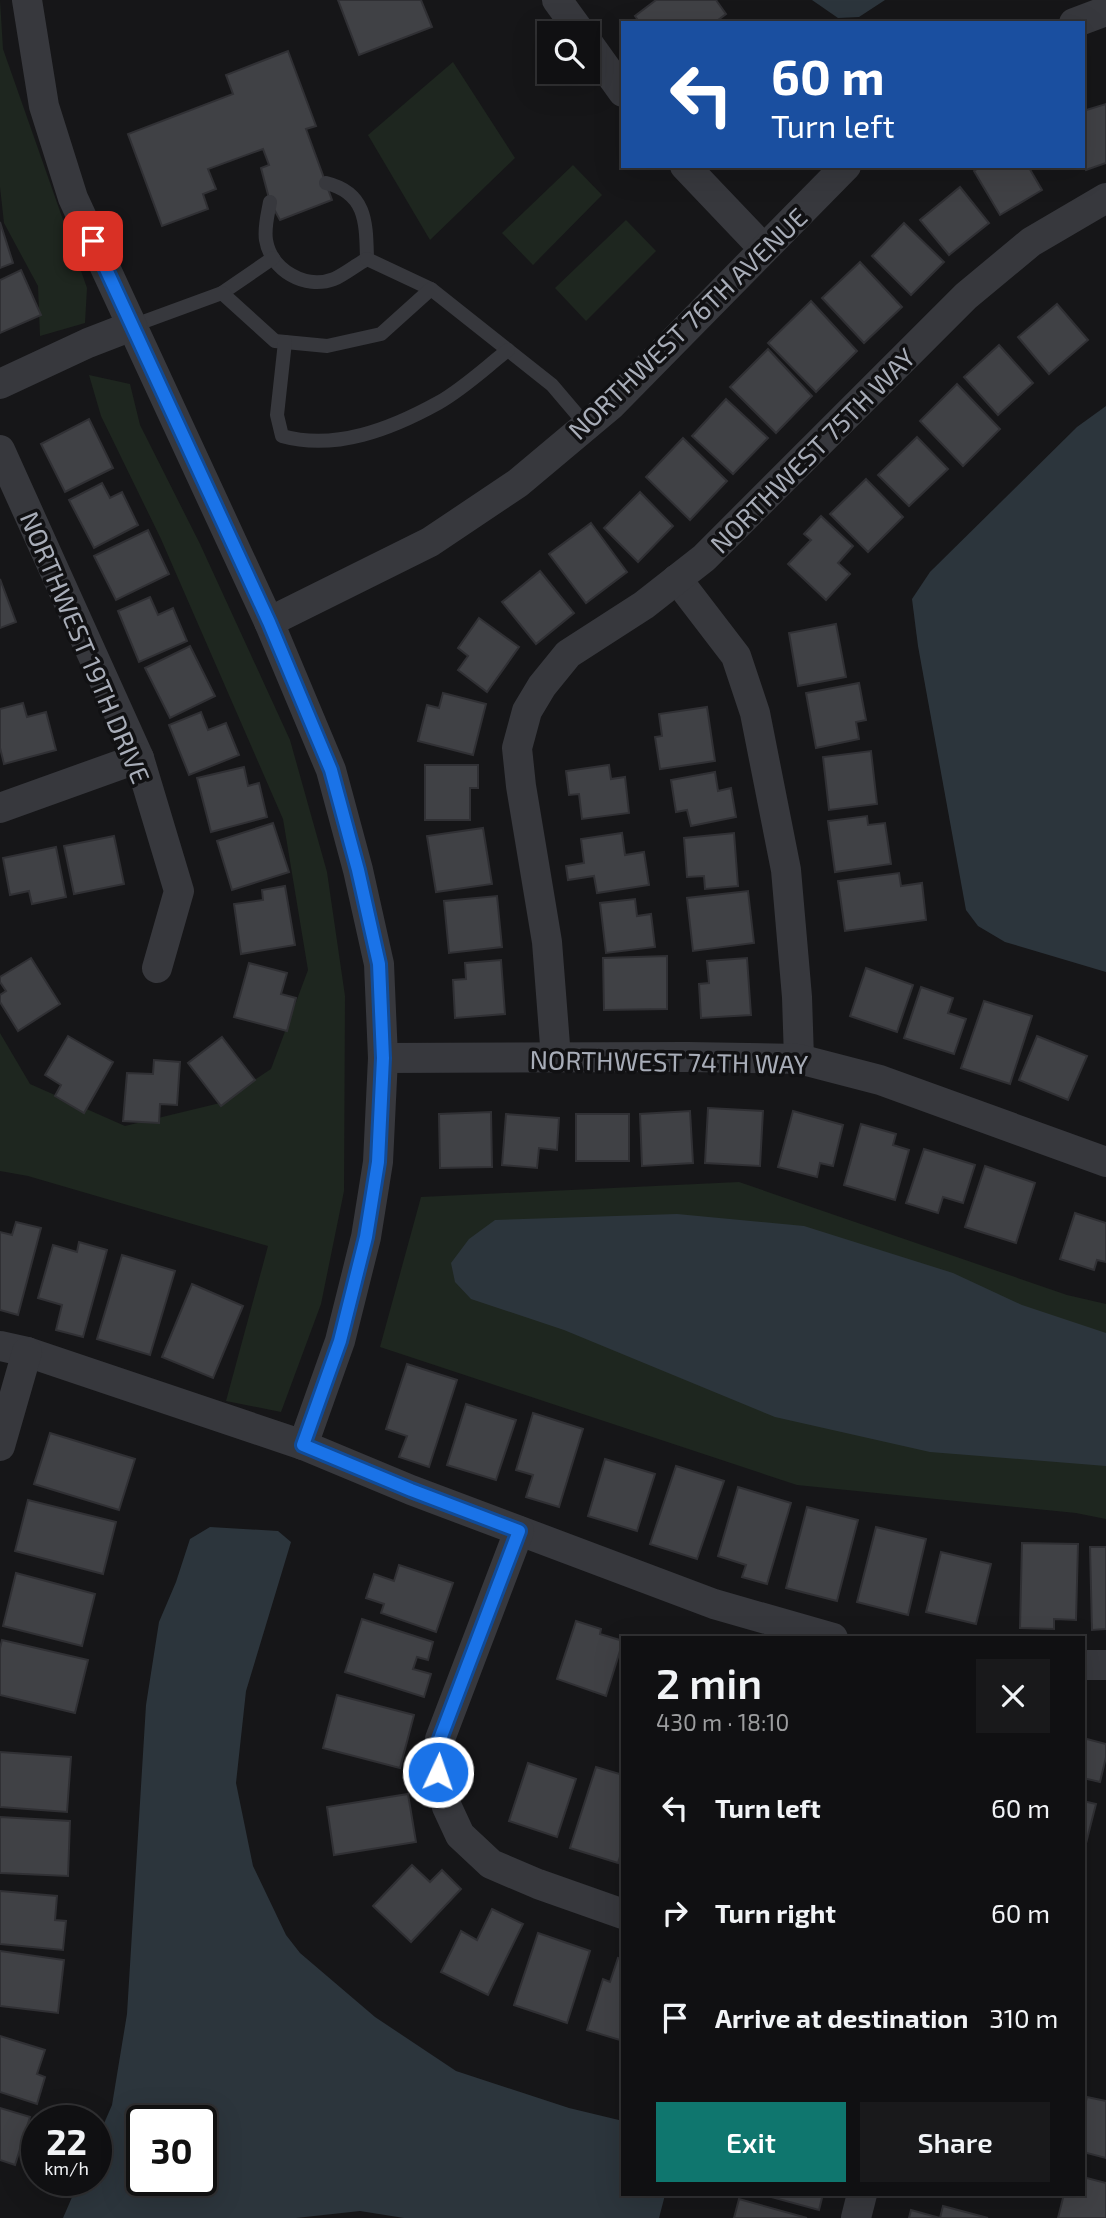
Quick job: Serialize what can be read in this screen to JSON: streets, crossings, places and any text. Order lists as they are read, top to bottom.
{
  "streets": {
    "street": [
      "NORTHWEST 76TH AVENUE",
      "NORTHWEST 75TH WAY",
      "NORTHWEST 19TH DRIVE",
      "NORTHWEST 74TH WAY"
    ]
  },
  "crossings": [
    ["NORTHWEST 75TH WAY", "NORTHWEST 74TH WAY"]
  ],
  "page": {
    "turn": ["60 m", "Turn left"],
    "heading": ["2 min", "430 m · 18:10"],
    "list": [
      {
        "name": "Turn left",
        "value": "60 m"
      },
      {
        "name": "Turn right",
        "value": "60 m"
      },
      {
        "name": "Arrive at destination",
        "value": "310 m"
      }
    ],
    "buttons": ["Exit", "Share"],
    "speed": "22 km/h",
    "limit": "30"
  }
}
